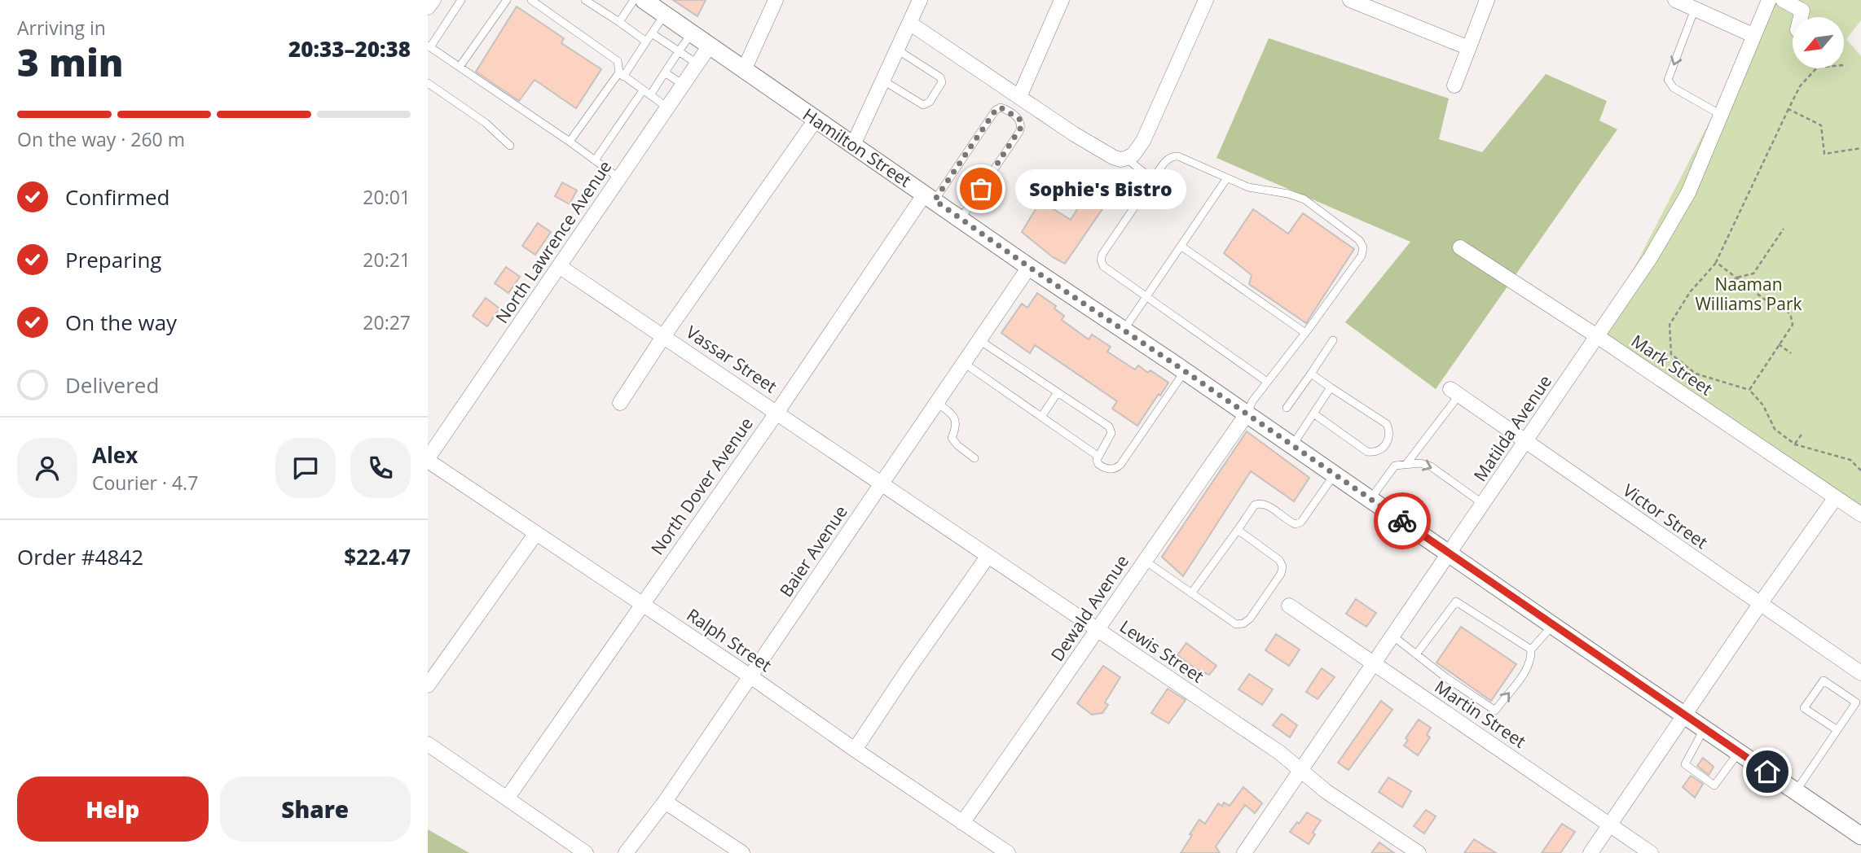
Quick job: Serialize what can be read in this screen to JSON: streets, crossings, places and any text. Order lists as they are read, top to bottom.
{
  "streets": {
    "street": [
      "Hamilton Street",
      "North Lawrence Avenue",
      "Vassar Street",
      "Mark Street",
      "Matilda Avenue",
      "North Dover Avenue",
      "Victor Street",
      "Baier Avenue",
      "Dewald Avenue",
      "Ralph Street",
      "Lewis Street",
      "Martin Street"
    ]
  },
  "crossings": [
    ["Hamilton Street", "North Lawrence Avenue"],
    ["Hamilton Street", "Matilda Avenue"],
    ["Hamilton Street", "North Dover Avenue"],
    ["Hamilton Street", "Baier Avenue"],
    ["Hamilton Street", "Dewald Avenue"],
    ["North Lawrence Avenue", "Vassar Street"],
    ["North Lawrence Avenue", "Ralph Street"],
    ["Vassar Street", "North Dover Avenue"],
    ["Vassar Street", "Baier Avenue"],
    ["Vassar Street", "Lewis Street"],
    ["Mark Street", "Matilda Avenue"],
    ["Matilda Avenue", "Victor Street"],
    ["Matilda Avenue", "Lewis Street"],
    ["Matilda Avenue", "Martin Street"],
    ["North Dover Avenue", "Ralph Street"],
    ["Baier Avenue", "Ralph Street"],
    ["Baier Avenue", "Lewis Street"],
    ["Dewald Avenue", "Ralph Street"],
    ["Dewald Avenue", "Lewis Street"]
  ],
  "parks": ["Naaman Williams Park"],
  "places": ["Sophie's Bistro"],
  "north": "bottom left",
  "page": {
    "heading": ["3 min", "Arriving in", "20:33–20:38"],
    "panel": [
      "Alex",
      "Courier · 4.7",
      "Order #4842",
      "$22.47"
    ],
    "bar": "On the way · 260 m",
    "list": [
      ["Confirmed", "20:01"],
      ["Preparing", "20:21"],
      ["On the way", "20:27"],
      "Delivered"
    ],
    "bubble": "Sophie's Bistro",
    "buttons": ["Help", "Share"]
  }
}
